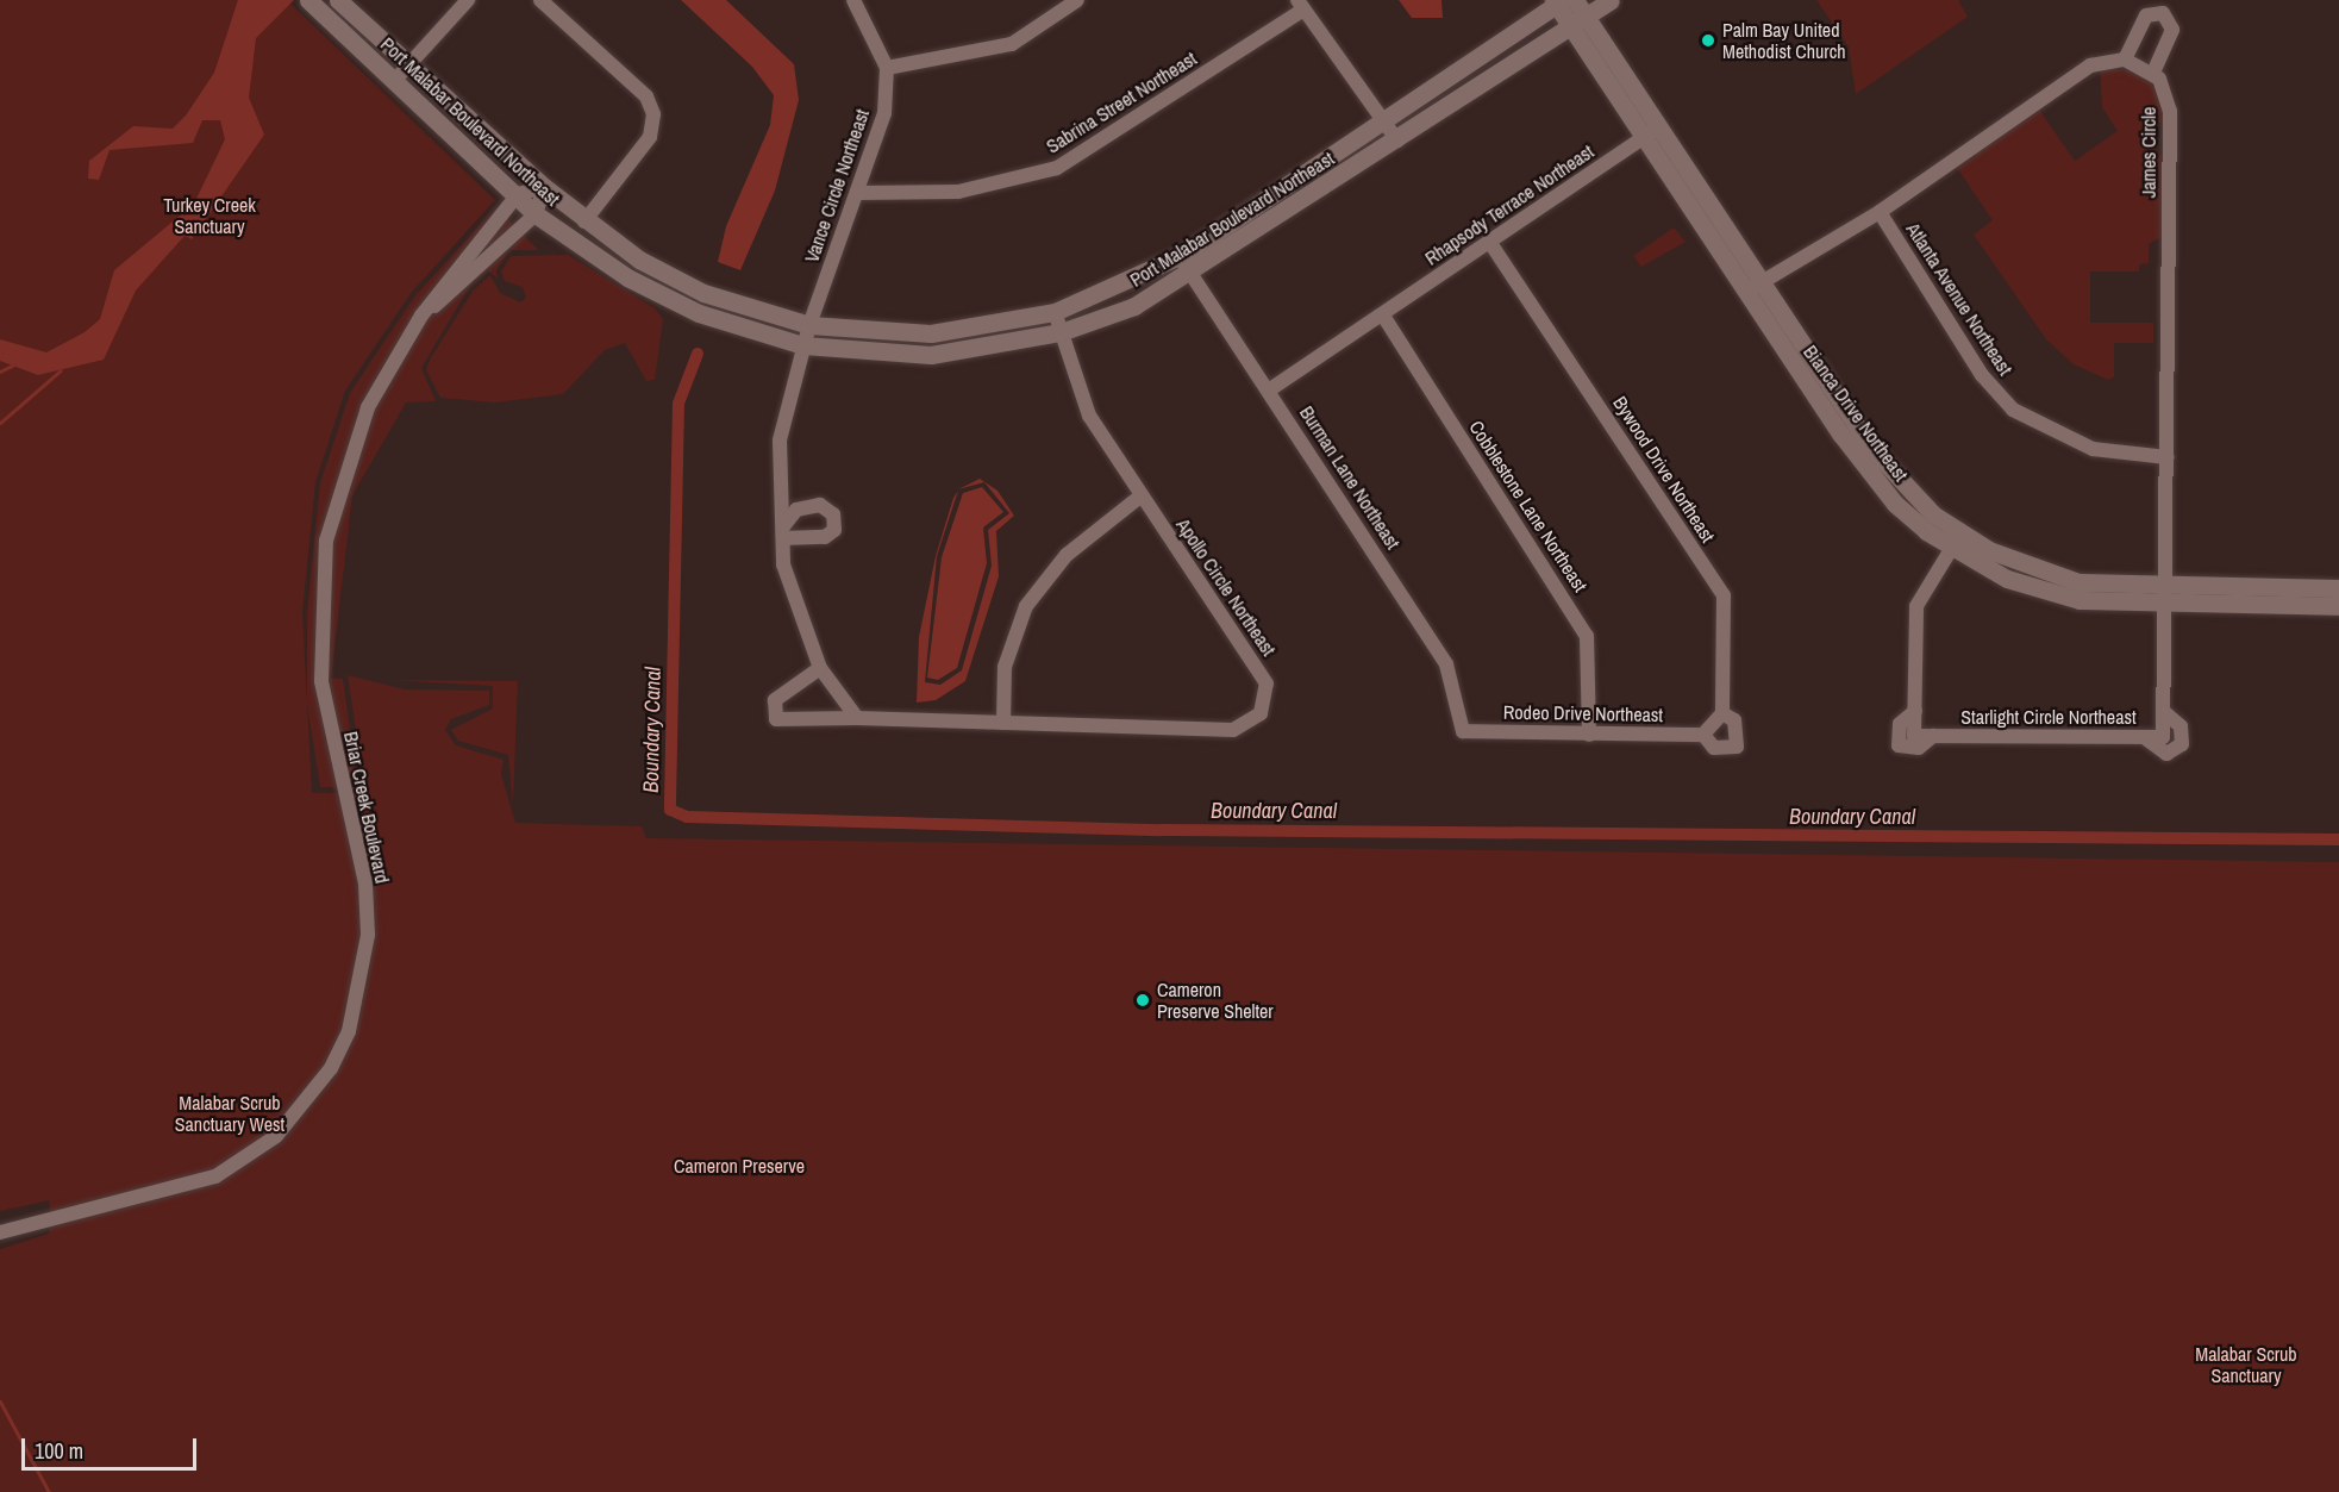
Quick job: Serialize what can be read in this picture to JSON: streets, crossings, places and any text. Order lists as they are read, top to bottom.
{
  "streets": {
    "street": [
      "Sabrina Street Northeast",
      "Port Malabar Boulevard Northeast",
      "James Circle",
      "Vance Circle Northeast",
      "Rhapsody Terrace Northeast",
      "Atlanta Avenue Northeast",
      "Bianca Drive Northeast",
      "Bywood Drive Northeast",
      "Burman Lane Northeast",
      "Cobblestone Lane Northeast",
      "Apollo Circle Northeast",
      "Rodeo Drive Northeast",
      "Starlight Circle Northeast",
      "Briar Creek Boulevard"
    ]
  },
  "crossings": [
    ["Sabrina Street Northeast", "Vance Circle Northeast"],
    ["Port Malabar Boulevard Northeast", "Vance Circle Northeast"],
    ["Port Malabar Boulevard Northeast", "Bianca Drive Northeast"],
    ["Port Malabar Boulevard Northeast", "Burman Lane Northeast"],
    ["Port Malabar Boulevard Northeast", "Apollo Circle Northeast"],
    ["Port Malabar Boulevard Northeast", "Briar Creek Boulevard"],
    ["James Circle", "Atlanta Avenue Northeast"],
    ["James Circle", "Bianca Drive Northeast"],
    ["James Circle", "Starlight Circle Northeast"],
    ["Rhapsody Terrace Northeast", "Bianca Drive Northeast"],
    ["Rhapsody Terrace Northeast", "Bywood Drive Northeast"],
    ["Rhapsody Terrace Northeast", "Burman Lane Northeast"],
    ["Rhapsody Terrace Northeast", "Cobblestone Lane Northeast"],
    ["Bianca Drive Northeast", "Starlight Circle Northeast"],
    ["Burman Lane Northeast", "Rodeo Drive Northeast"],
    ["Cobblestone Lane Northeast", "Rodeo Drive Northeast"]
  ],
  "water": ["Boundary Canal"],
  "parks": [
    "Turkey Creek Sanctuary",
    "Malabar Scrub Sanctuary West",
    "Cameron Preserve",
    "Malabar Scrub Sanctuary"
  ],
  "places": ["Palm Bay United Methodist Church", "Cameron Preserve Shelter"],
  "scale_bar": "100 m"
}
